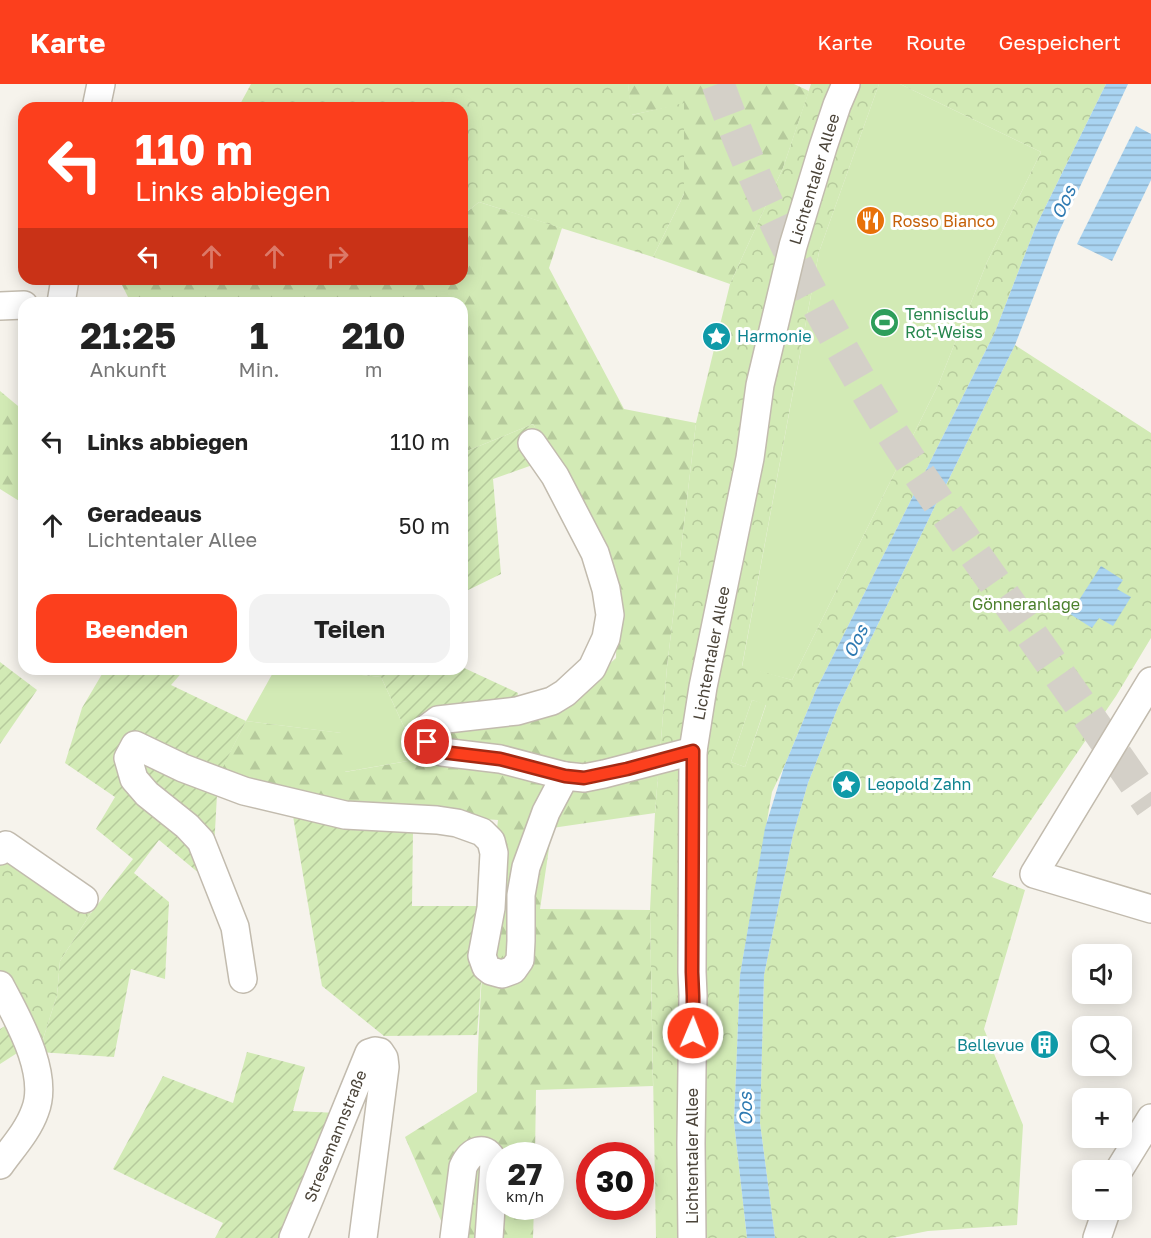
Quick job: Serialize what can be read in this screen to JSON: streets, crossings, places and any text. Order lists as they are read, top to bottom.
{
  "streets": {
    "street": ["Lichtentaler Allee", "Stresemannstraße"]
  },
  "water": ["Oos"],
  "parks": ["Gönneranlage"],
  "places": {
    "restaurant": ["Rosso Bianco"],
    "sports": ["Tennisclub Rot-Weiss"],
    "place": ["Harmonie", "Leopold Zahn"],
    "building": ["Bellevue"]
  },
  "page": {
    "header": "Karte",
    "nav": ["Karte", "Route", "Gespeichert"],
    "turn": ["110 m", "Links abbiegen"],
    "eta": [
      "21:25",
      "Ankunft",
      "1",
      "Min.",
      "210",
      "m"
    ],
    "list": [
      {
        "name": "Links abbiegen",
        "value": "110 m"
      },
      {
        "name": "Geradeaus",
        "note": "Lichtentaler Allee",
        "value": "50 m"
      }
    ],
    "buttons": ["Beenden", "Teilen"],
    "map_buttons": ["+", "−"],
    "speed": "27 km/h",
    "limit": "30"
  }
}
